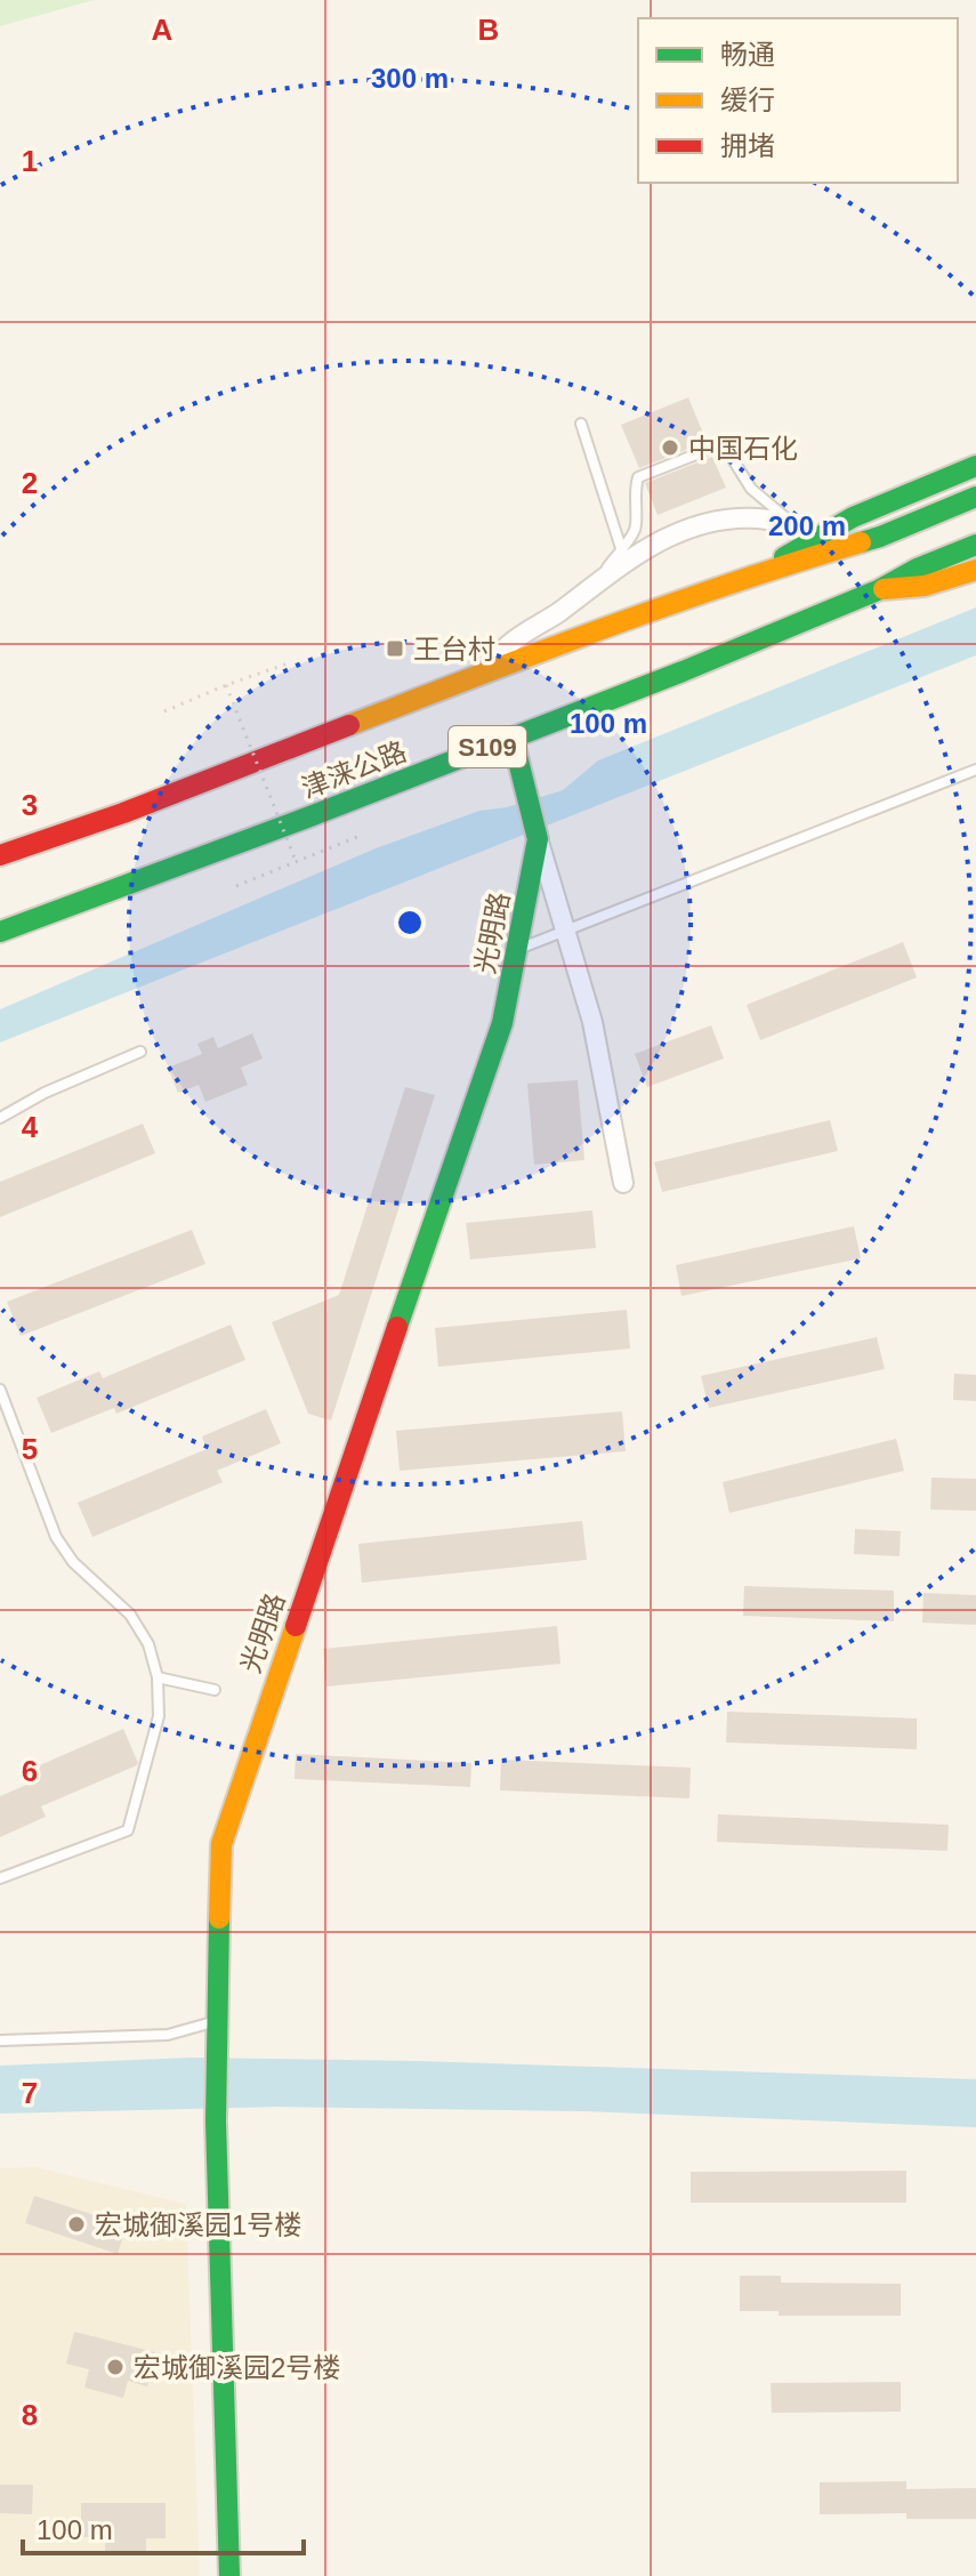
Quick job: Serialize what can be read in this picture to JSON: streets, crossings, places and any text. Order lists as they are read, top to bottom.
{
  "streets": {
    "main road": ["S109", "津涞公路", "光明路"]
  },
  "crossings": [
    ["津涞公路", "光明路"]
  ],
  "places": {
    "other": ["中国石化", "宏城御溪园1号楼", "宏城御溪园2号楼"],
    "transit": ["王台村"]
  },
  "legend": ["畅通", "缓行", "拥堵"],
  "scale_bar": "100 m",
  "grid": {
    "columns": ["A", "B"],
    "rows": [
      "1",
      "2",
      "3",
      "4",
      "5",
      "6",
      "7",
      "8"
    ]
  },
  "rings": ["300 m", "200 m", "100 m"]
}
